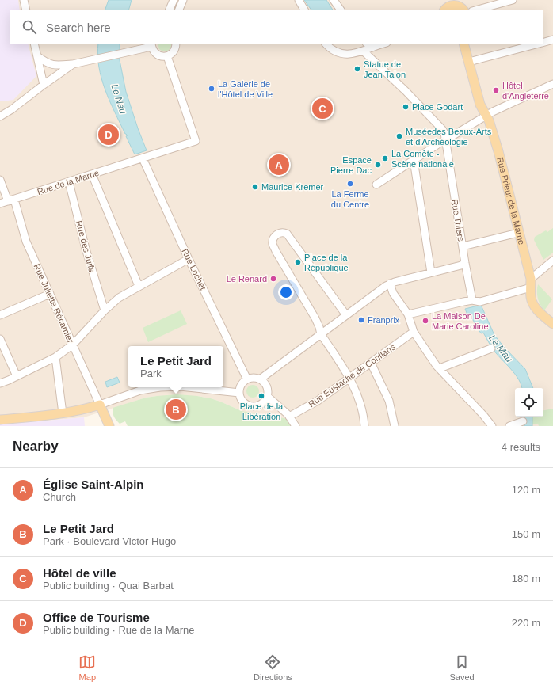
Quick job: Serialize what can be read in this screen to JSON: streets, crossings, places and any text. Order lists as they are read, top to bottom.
{
  "streets": {
    "main road": ["Rue Prieur de la Marne"],
    "street": [
      "Rue de la Marne",
      "Rue Thiers",
      "Rue des Juifs",
      "Rue Lochet",
      "Rue Juliette Récamier",
      "Rue Eustache de Conflans"
    ]
  },
  "crossings": [
    ["Rue de la Marne", "Rue des Juifs"],
    ["Rue de la Marne", "Rue Lochet"],
    ["Rue de la Marne", "Rue Juliette Récamier"]
  ],
  "water": ["Le Nau", "Le Mau"],
  "places": [
    "Statue de Jean Talon",
    "La Galerie de l'Hôtel de Ville",
    "Hôtel d'Angleterre",
    "Place Godart",
    "Muséedes Beaux-Arts et d'Archéologie",
    "La Comète - Scène nationale",
    "Espace Pierre Dac",
    "La Ferme du Centre",
    "Maurice Kremer",
    "Place de la République",
    "Le Renard",
    "Franprix",
    "La Maison De Marie Caroline",
    "Place de la Libération"
  ],
  "page": {
    "search": "Search here",
    "pins": [
      "C",
      "D",
      "A",
      "B"
    ],
    "popup": ["Le Petit Jard", "Park"],
    "heading": ["Nearby", "4 results"],
    "list": [
      {
        "mark": "A",
        "name": "Église Saint-Alpin",
        "note": "Church",
        "value": "120 m"
      },
      {
        "mark": "B",
        "name": "Le Petit Jard",
        "note": "Park · Boulevard Victor Hugo",
        "value": "150 m"
      },
      {
        "mark": "C",
        "name": "Hôtel de ville",
        "note": "Public building · Quai Barbat",
        "value": "180 m"
      },
      {
        "mark": "D",
        "name": "Office de Tourisme",
        "note": "Public building · Rue de la Marne",
        "value": "220 m"
      }
    ],
    "nav": ["Map", "Directions", "Saved"]
  }
}
